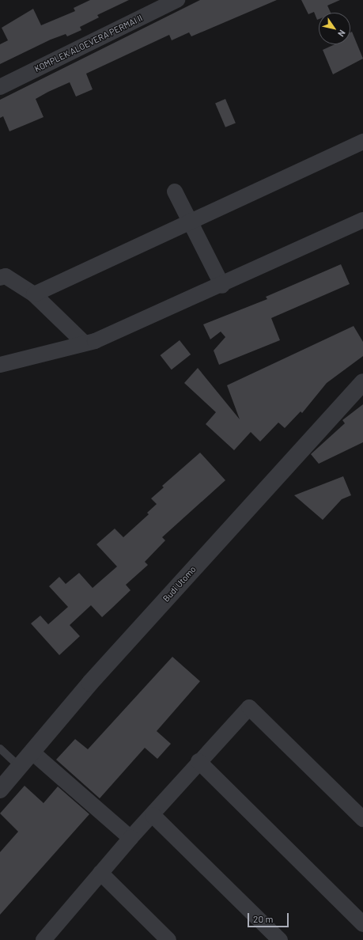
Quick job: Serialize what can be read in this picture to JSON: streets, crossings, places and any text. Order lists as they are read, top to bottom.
{
  "streets": {
    "street": ["KOMPLEK ALOEVERA PERMAI II", "Budi Utomo"]
  },
  "scale_bar": "20 m",
  "north": "bottom right"
}
